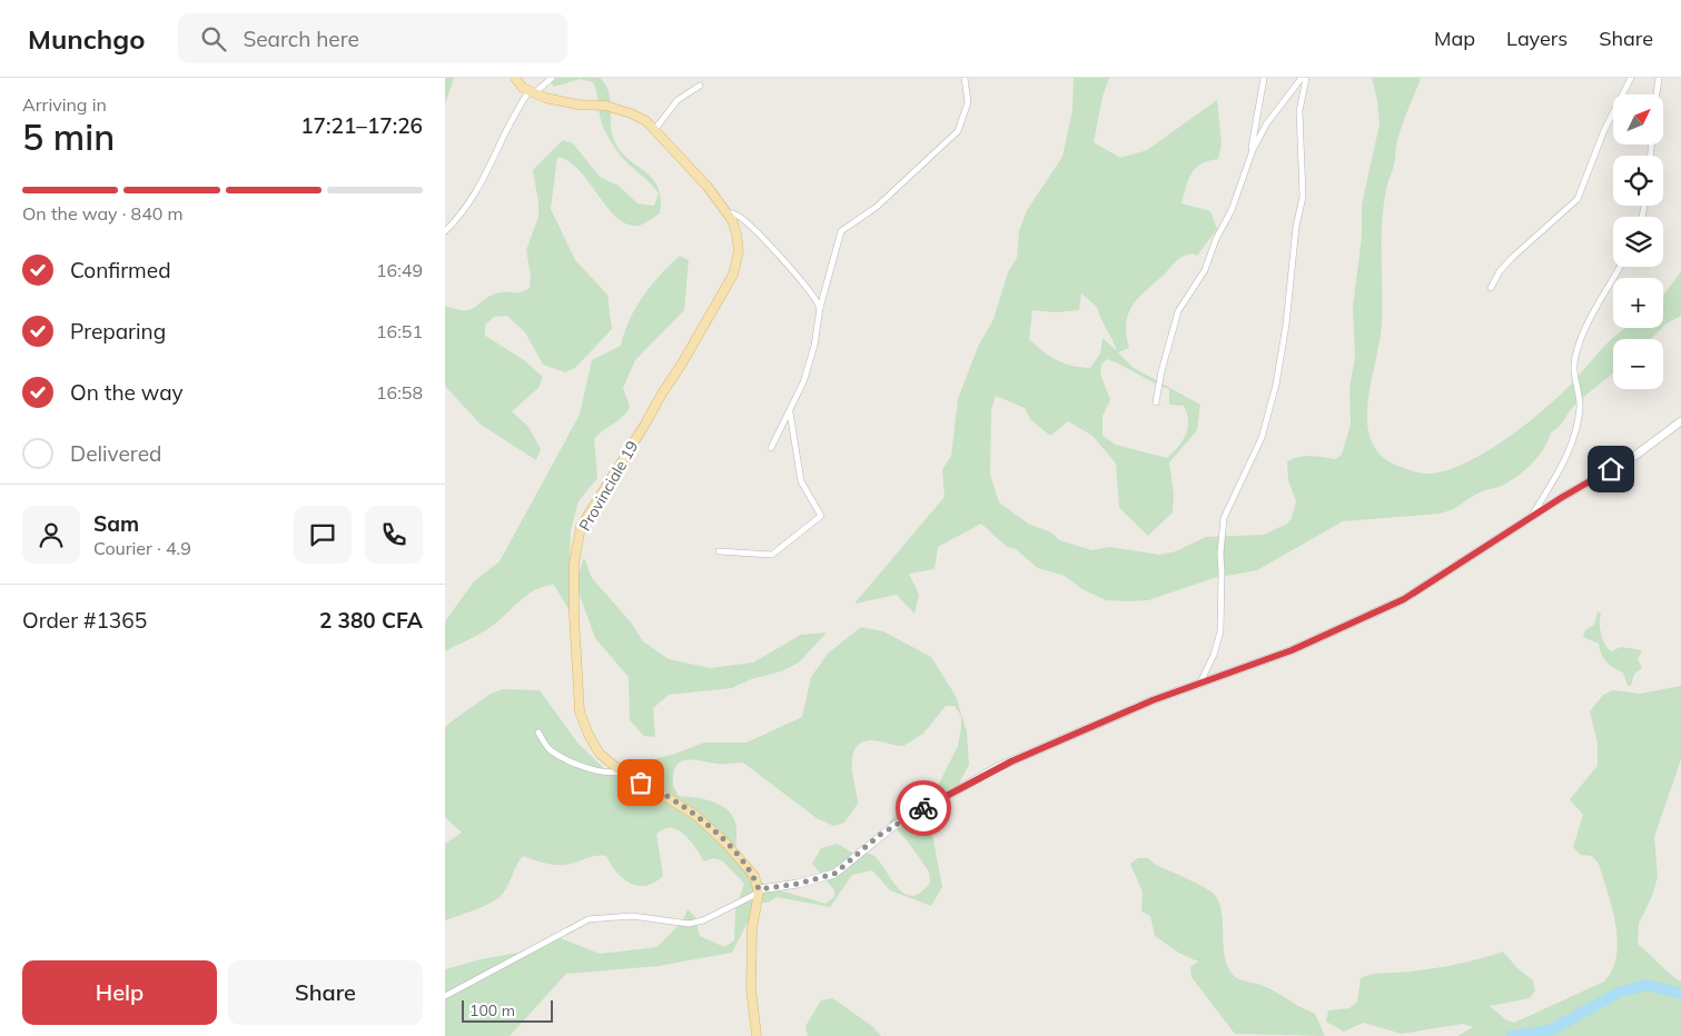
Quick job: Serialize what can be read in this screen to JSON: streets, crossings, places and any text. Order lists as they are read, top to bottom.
{
  "streets": {
    "main road": ["Provinciale 19"]
  },
  "scale_bar": "100 m",
  "north": "top right",
  "page": {
    "header": "Munchgo",
    "search": "Search here",
    "nav": ["Map", "Layers", "Share"],
    "heading": ["5 min", "Arriving in", "17:21–17:26"],
    "panel": [
      "Sam",
      "Courier · 4.9",
      "Order #1365",
      "2 380 CFA"
    ],
    "map_buttons": ["+", "−"],
    "bar": "On the way · 840 m",
    "list": [
      ["Confirmed", "16:49"],
      ["Preparing", "16:51"],
      ["On the way", "16:58"],
      "Delivered"
    ],
    "buttons": ["Help", "Share"],
    "scale": "100 m"
  }
}
